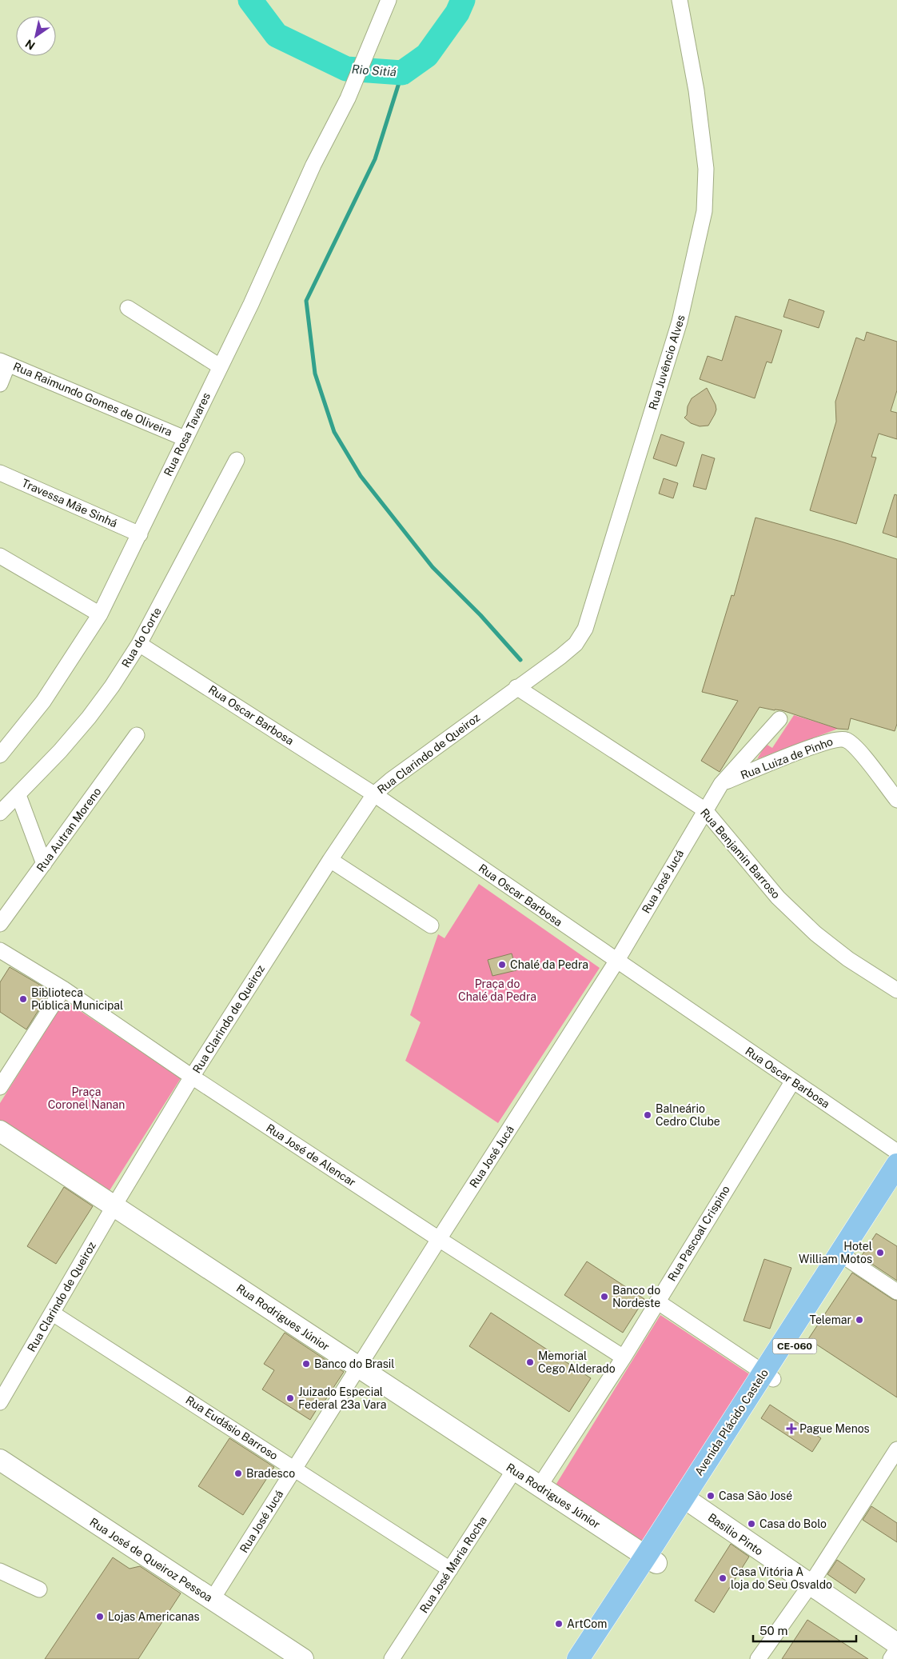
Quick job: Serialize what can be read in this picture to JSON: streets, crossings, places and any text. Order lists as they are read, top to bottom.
{
  "streets": {
    "main road": [
      "Rua Rodrigues Júnior",
      "CE-060",
      "Avenida Plácido Castelo",
      "Basilio Pinto",
      "Rua José de Queiroz Pessoa"
    ],
    "street": [
      "Rua Juvêncio Alves",
      "Rua Raimundo Gomes de Oliveira",
      "Rua Rosa Tavares",
      "Travessa Mãe Sinhá",
      "Rua do Corte",
      "Rua Oscar Barbosa",
      "Rua Clarindo de Queiroz",
      "Rua Luiza de Pinho",
      "Rua Autran Moreno",
      "Rua Benjamin Barroso",
      "Rua José Jucá",
      "Rua José de Alencar",
      "Rua Pascoal Crispino",
      "Rua Eudásio Barroso",
      "Rua José Maria Rocha"
    ]
  },
  "crossings": [
    ["Rua Juvêncio Alves", "Rua Clarindo de Queiroz"],
    ["Rua Juvêncio Alves", "Rua Benjamin Barroso"],
    ["Rua Raimundo Gomes de Oliveira", "Rua Rosa Tavares"],
    ["Rua Rosa Tavares", "Travessa Mãe Sinhá"],
    ["Rua do Corte", "Rua Oscar Barbosa"],
    ["Rua Oscar Barbosa", "Rua Clarindo de Queiroz"],
    ["Rua Oscar Barbosa", "Rua José Jucá"],
    ["Rua Oscar Barbosa", "Rua Pascoal Crispino"],
    ["Rua Clarindo de Queiroz", "Rua Benjamin Barroso"],
    ["Rua Clarindo de Queiroz", "Rua José de Alencar"],
    ["Rua Clarindo de Queiroz", "Rua Rodrigues Júnior"],
    ["Rua Clarindo de Queiroz", "Rua Eudásio Barroso"],
    ["Rua Luiza de Pinho", "Rua José Jucá"],
    ["Rua Benjamin Barroso", "Rua José Jucá"],
    ["Rua José Jucá", "Rua José de Alencar"],
    ["Rua José Jucá", "Rua Rodrigues Júnior"],
    ["Rua José Jucá", "Rua Eudásio Barroso"],
    ["Rua José Jucá", "Rua José de Queiroz Pessoa"],
    ["Rua José de Alencar", "Rua Pascoal Crispino"],
    ["Rua Pascoal Crispino", "Rua Rodrigues Júnior"],
    ["Rua Rodrigues Júnior", "Avenida Plácido Castelo"],
    ["Rua Rodrigues Júnior", "Rua José Maria Rocha"],
    ["Avenida Plácido Castelo", "Basilio Pinto"],
    ["Rua Eudásio Barroso", "Rua José Maria Rocha"]
  ],
  "water": ["Rio Sitiá"],
  "parks": ["Praça do Chalé da Pedra", "Praça Coronel Nanan"],
  "places": {
    "other": [
      "Chalé da Pedra",
      "Biblioteca Pública Municipal",
      "Balneário Cedro Clube",
      "Hotel William Motos",
      "Banco do Nordeste",
      "Telemar",
      "Memorial Cego Alderado",
      "Banco do Brasil",
      "Juizado Especial Federal 23a Vara",
      "Bradesco",
      "Casa São José",
      "Casa do Bolo",
      "Casa Vitória A loja do Seu Osvaldo",
      "Lojas Americanas",
      "ArtCom"
    ],
    "health": ["Pague Menos"]
  },
  "scale_bar": "50 m",
  "north": "bottom left"
}
